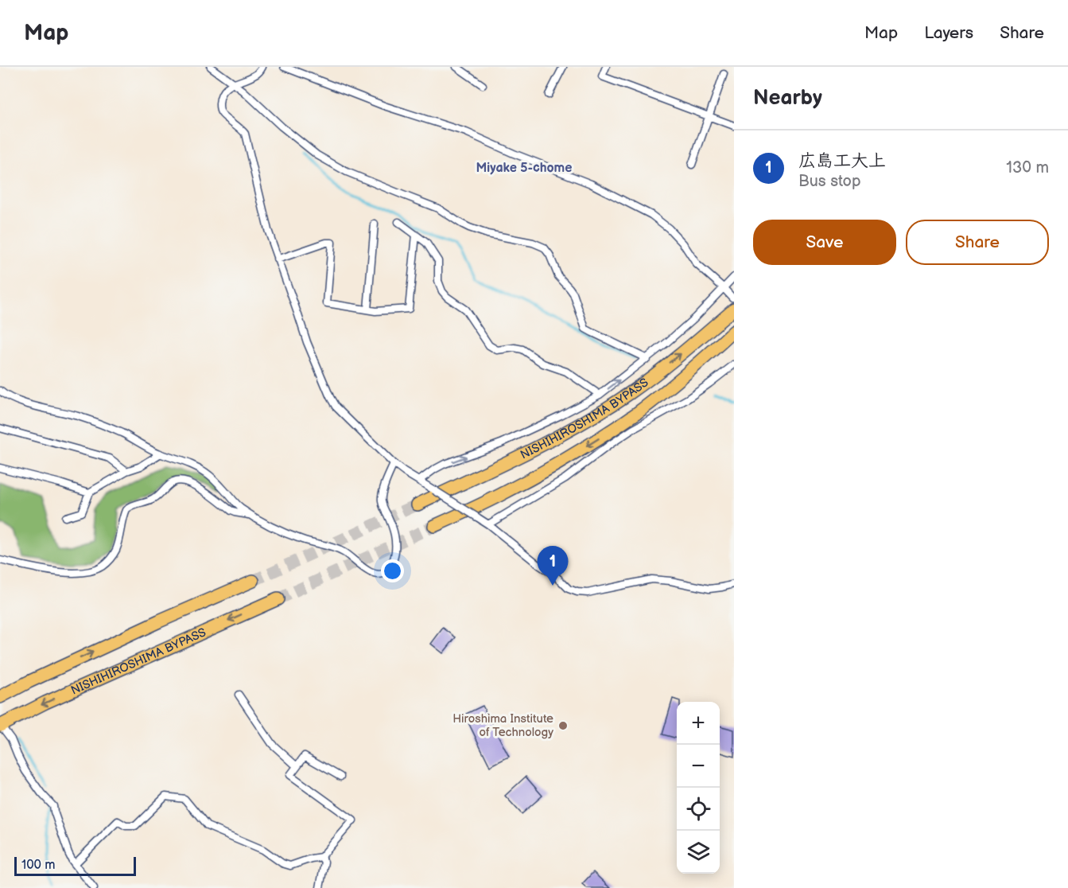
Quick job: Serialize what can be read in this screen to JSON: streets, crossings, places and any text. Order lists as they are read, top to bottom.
{
  "streets": {
    "highway": ["NISHIHIROSHIMA BYPASS"]
  },
  "districts": ["Miyake 5-chome"],
  "places": ["Hiroshima Institute of Technology"],
  "scale_bar": "100 m",
  "page": {
    "header": "Map",
    "nav": ["Map", "Layers", "Share"],
    "heading": "Nearby",
    "list": [
      {
        "mark": "1",
        "name": "広島工大上",
        "note": "Bus stop",
        "value": "130 m"
      }
    ],
    "buttons": ["Save", "Share"],
    "pins": "1",
    "map_buttons": ["+", "−"],
    "scale": "100 m"
  }
}
